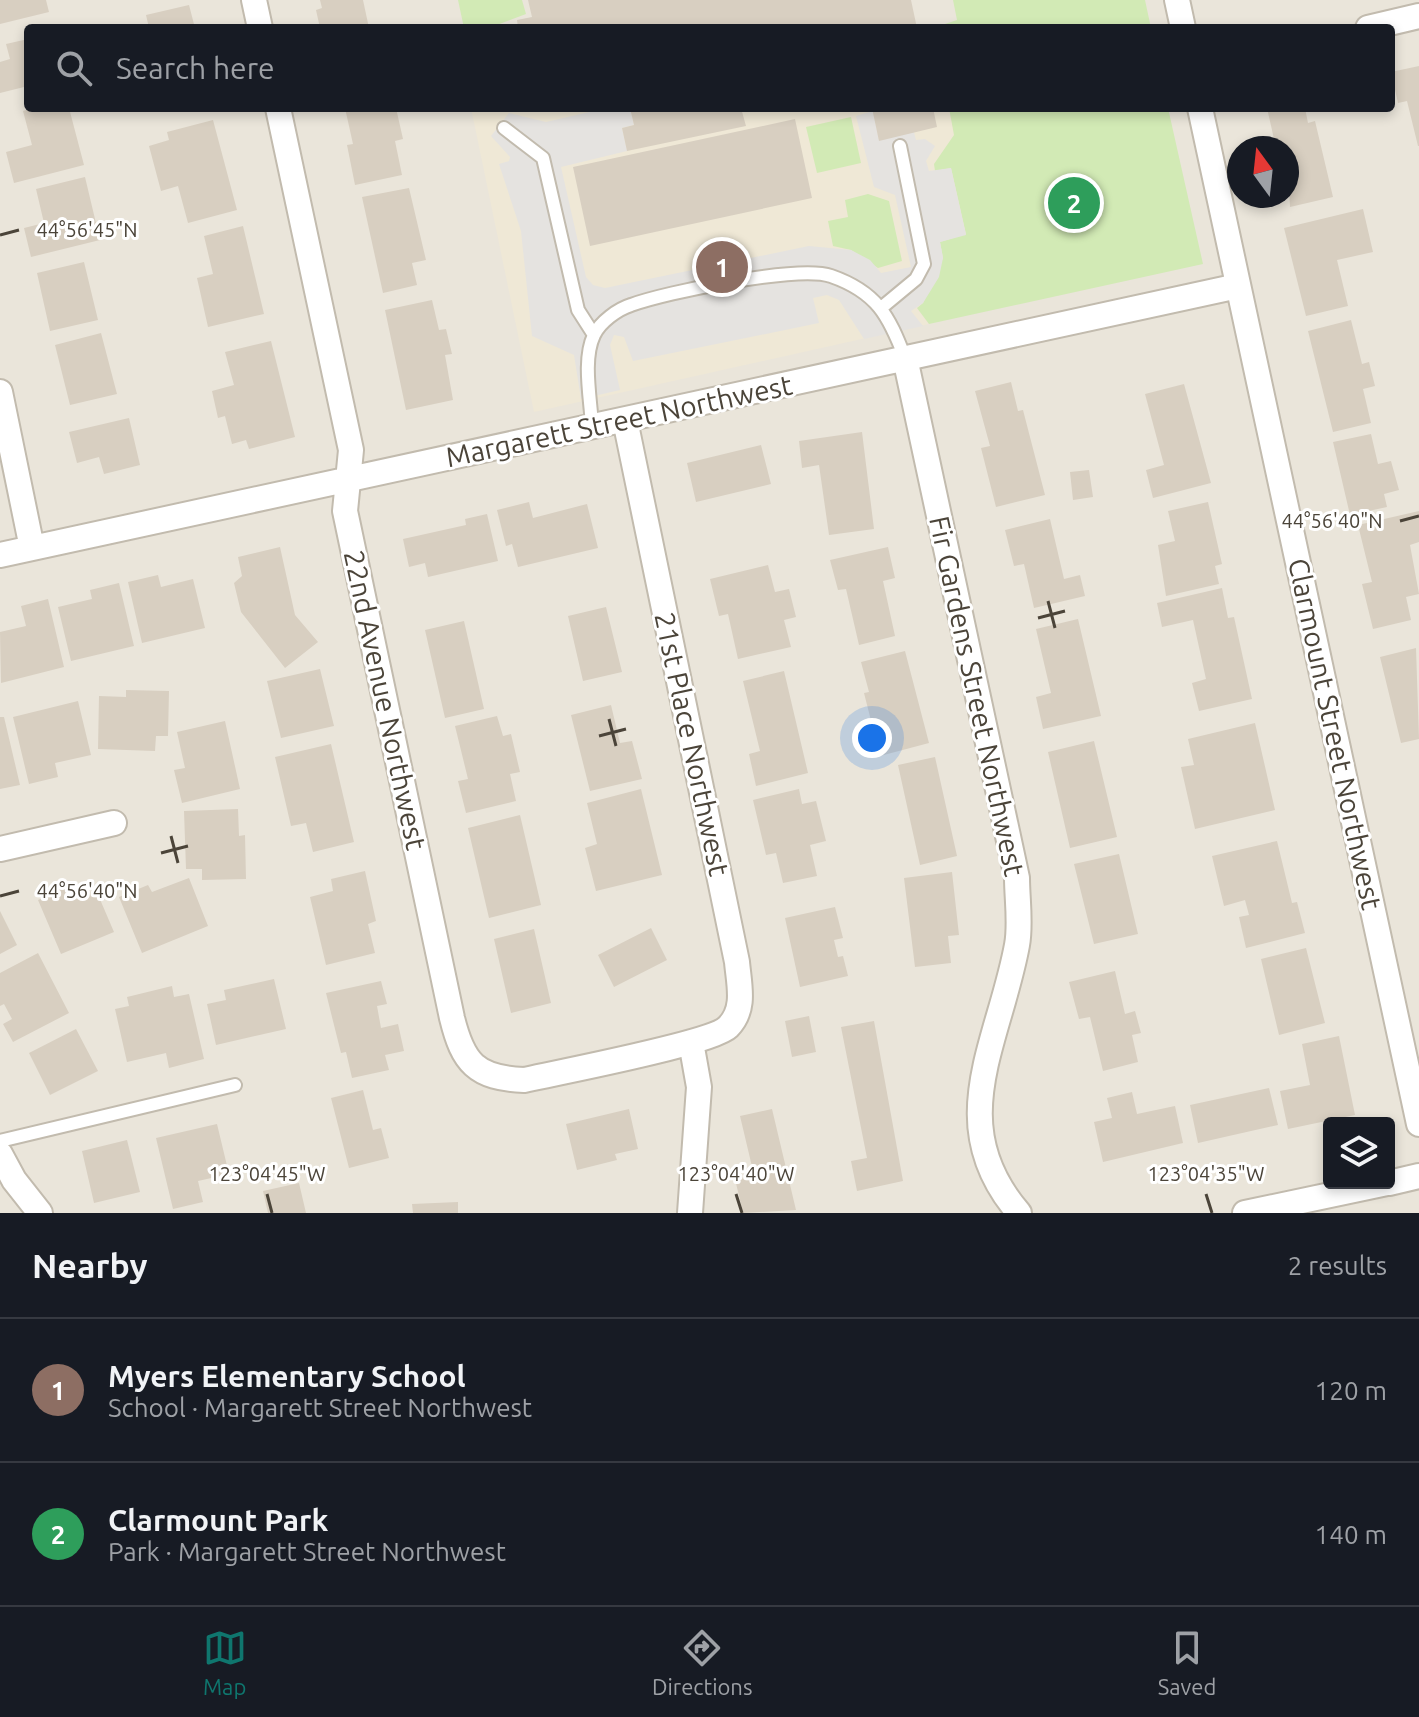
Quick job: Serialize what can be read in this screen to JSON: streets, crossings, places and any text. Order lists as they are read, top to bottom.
{
  "streets": {
    "street": [
      "Margarett Street Northwest",
      "Fir Gardens Street Northwest",
      "22nd Avenue Northwest",
      "Clarmount Street Northwest",
      "21st Place Northwest"
    ]
  },
  "crossings": [
    ["Margarett Street Northwest", "Fir Gardens Street Northwest"],
    ["Margarett Street Northwest", "22nd Avenue Northwest"],
    ["Margarett Street Northwest", "Clarmount Street Northwest"],
    ["Margarett Street Northwest", "21st Place Northwest"],
    ["22nd Avenue Northwest", "21st Place Northwest"]
  ],
  "north": "top",
  "page": {
    "search": "Search here",
    "pins": ["2", "1"],
    "heading": ["Nearby", "2 results"],
    "list": [
      {
        "mark": "1",
        "name": "Myers Elementary School",
        "note": "School · Margarett Street Northwest",
        "value": "120 m"
      },
      {
        "mark": "2",
        "name": "Clarmount Park",
        "note": "Park · Margarett Street Northwest",
        "value": "140 m"
      }
    ],
    "nav": ["Map", "Directions", "Saved"]
  },
  "coordinates": [
    "44°56'45\"N",
    "44°56'40\"N",
    "123°04'45\"W",
    "123°04'40\"W",
    "123°04'35\"W"
  ]
}
